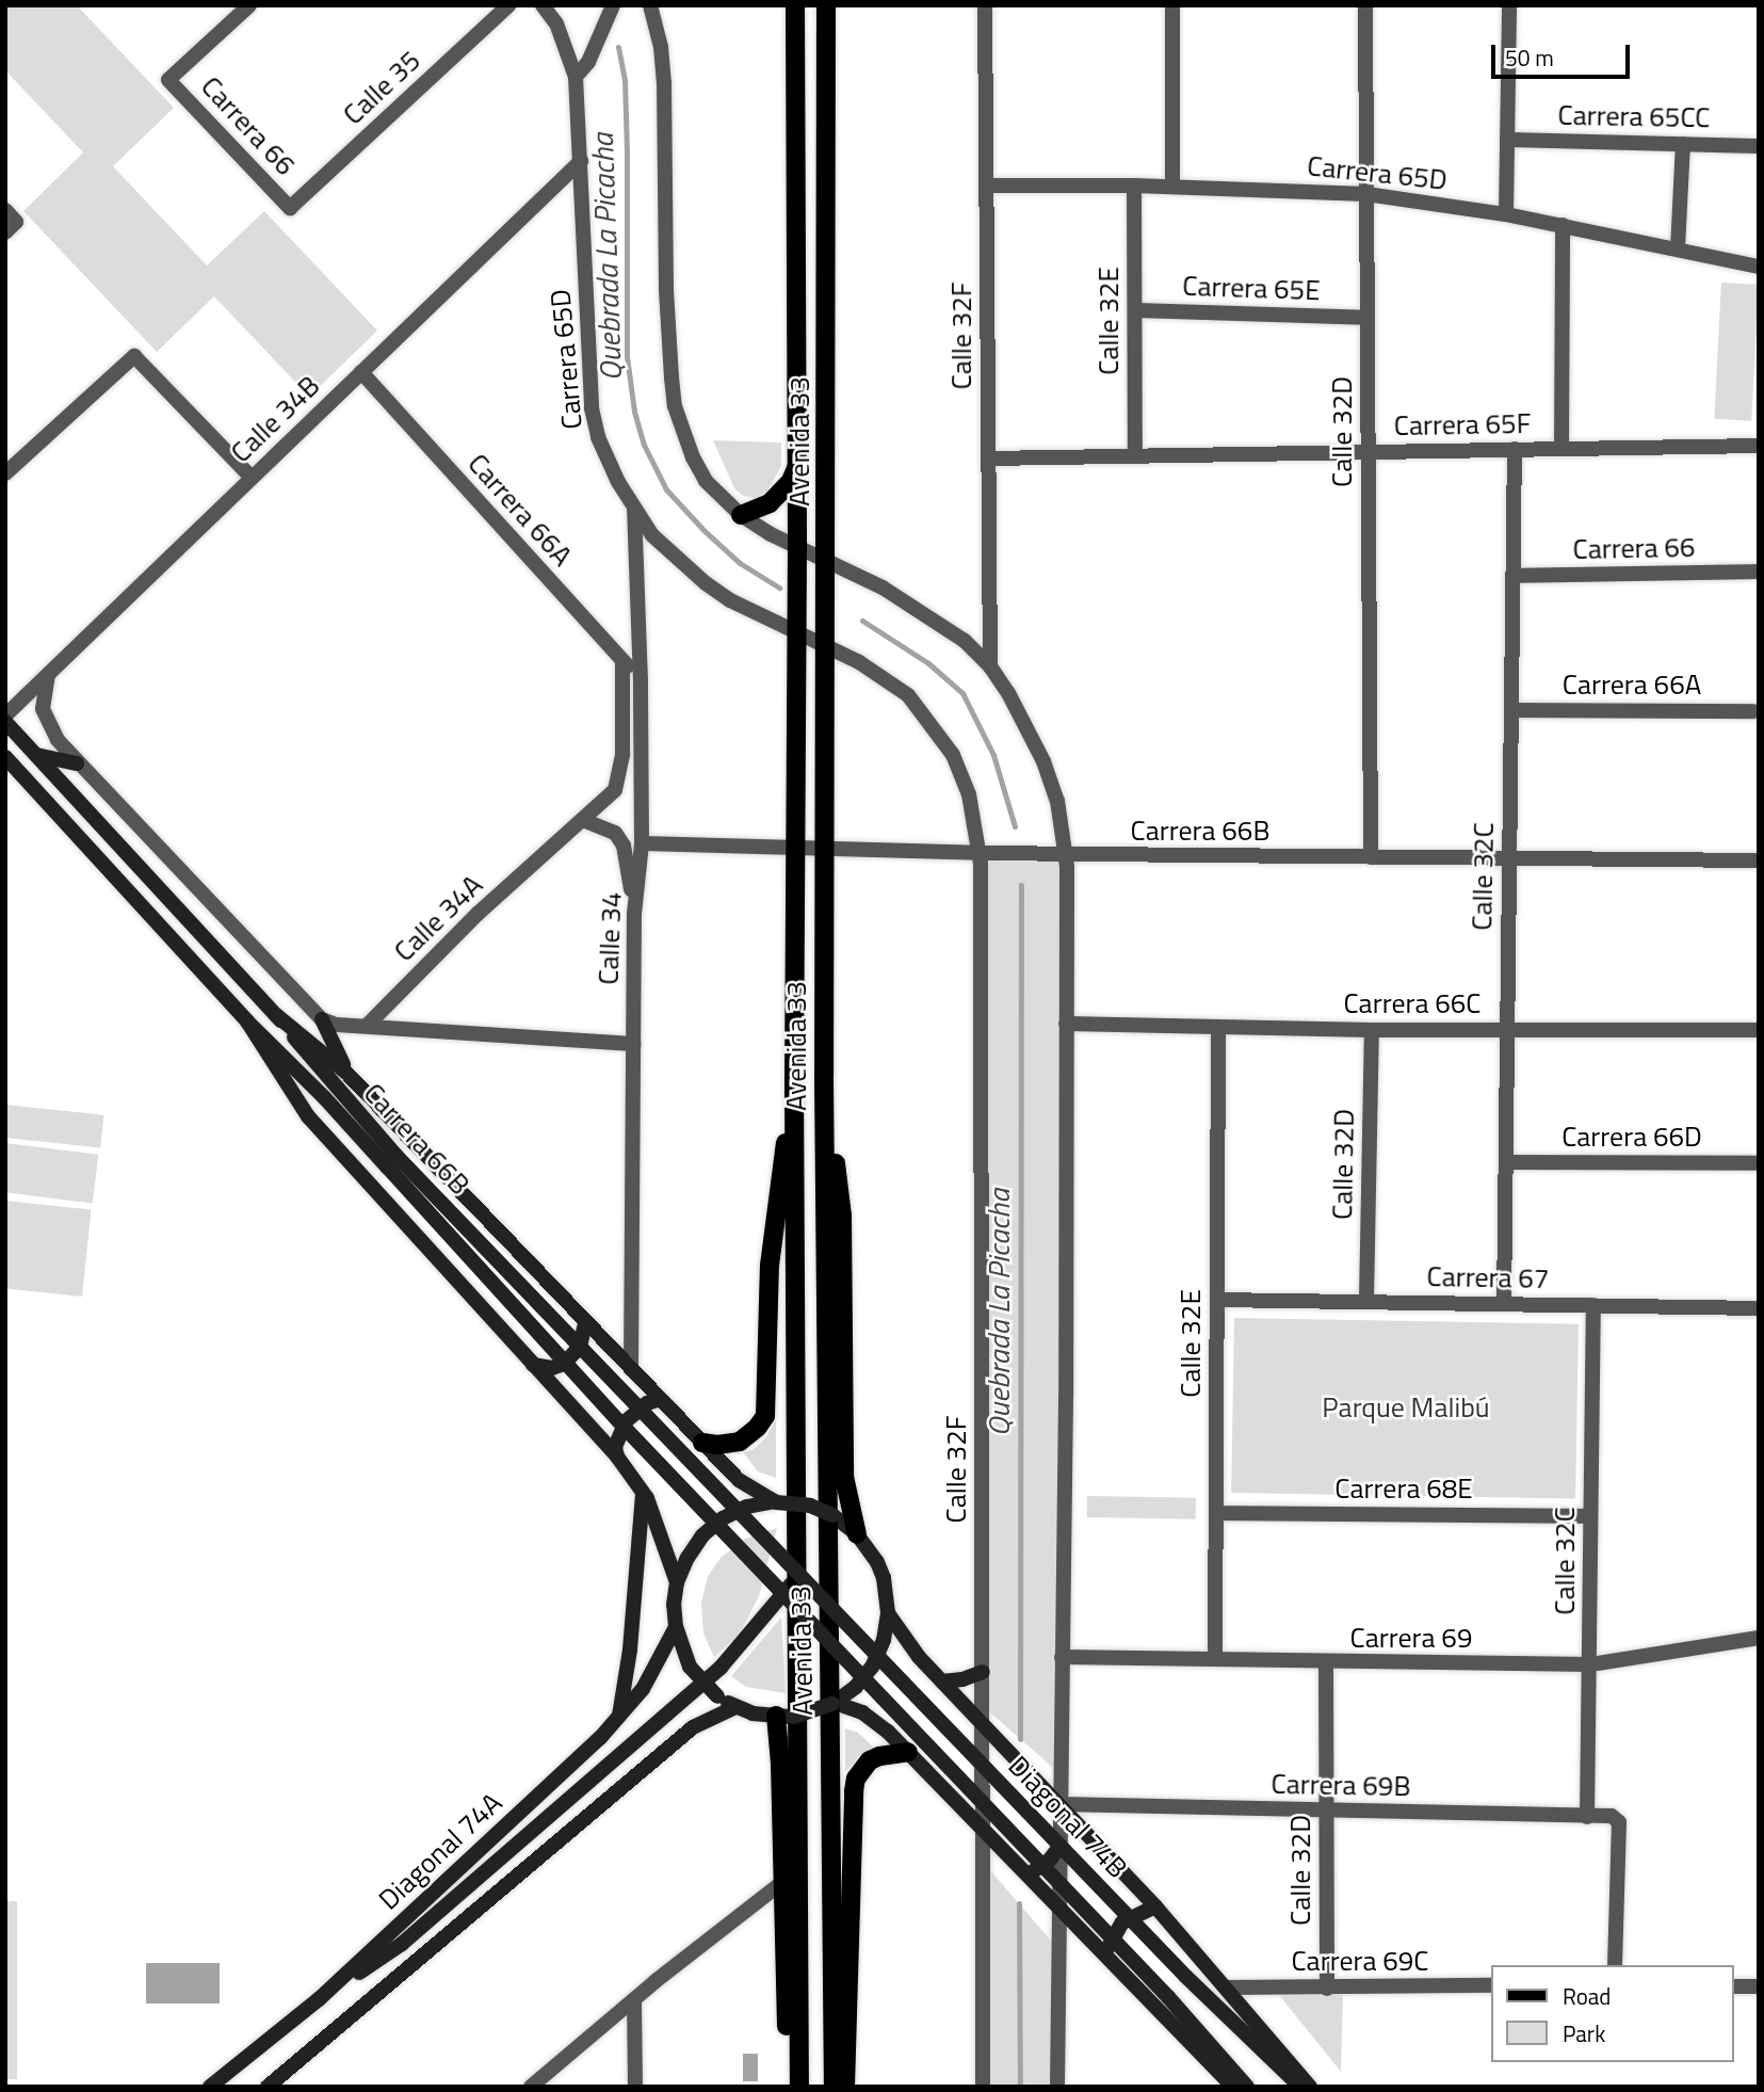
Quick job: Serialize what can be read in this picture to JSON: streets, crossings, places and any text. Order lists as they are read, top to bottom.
{
  "streets": {
    "main road": [
      "Avenida 33",
      "Carrera 66B",
      "Diagonal 74B",
      "Diagonal 74A"
    ],
    "street": [
      "Calle 35",
      "Carrera 65CC",
      "Carrera 66",
      "Carrera 65D",
      "Carrera 65E",
      "Calle 32E",
      "Calle 32F",
      "Calle 34B",
      "Carrera 65F",
      "Calle 32D",
      "Carrera 66A",
      "Calle 32C",
      "Calle 34A",
      "Calle 34",
      "Carrera 66C",
      "Carrera 66D",
      "Carrera 67",
      "Carrera 68E",
      "Carrera 69",
      "Carrera 69B",
      "Carrera 69C"
    ]
  },
  "crossings": [
    ["Calle 35", "Carrera 66"],
    ["Carrera 66", "Calle 32C"],
    ["Carrera 65D", "Calle 32E"],
    ["Carrera 65D", "Calle 32F"],
    ["Carrera 65D", "Calle 34B"],
    ["Carrera 65D", "Calle 32D"],
    ["Carrera 65D", "Avenida 33"],
    ["Carrera 65D", "Carrera 66B"],
    ["Carrera 65D", "Calle 34"],
    ["Carrera 65E", "Calle 32E"],
    ["Carrera 65E", "Calle 32D"],
    ["Calle 32E", "Carrera 65F"],
    ["Calle 32E", "Carrera 66C"],
    ["Calle 32E", "Carrera 67"],
    ["Calle 32E", "Carrera 68E"],
    ["Calle 32E", "Carrera 69"],
    ["Calle 32F", "Carrera 65F"],
    ["Calle 32F", "Carrera 66B"],
    ["Calle 34B", "Carrera 66A"],
    ["Carrera 65F", "Calle 32D"],
    ["Carrera 65F", "Calle 32C"],
    ["Calle 32D", "Carrera 66B"],
    ["Calle 32D", "Carrera 66C"],
    ["Calle 32D", "Carrera 67"],
    ["Calle 32D", "Carrera 69"],
    ["Calle 32D", "Carrera 69B"],
    ["Calle 32D", "Carrera 69C"],
    ["Avenida 33", "Carrera 66B"],
    ["Avenida 33", "Diagonal 74B"],
    ["Carrera 66A", "Calle 32C"],
    ["Carrera 66A", "Calle 34A"],
    ["Carrera 66A", "Calle 34"],
    ["Carrera 66B", "Calle 32C"],
    ["Carrera 66B", "Calle 34"],
    ["Carrera 66B", "Diagonal 74B"],
    ["Calle 32C", "Carrera 66C"],
    ["Calle 32C", "Carrera 66D"],
    ["Calle 32C", "Carrera 67"],
    ["Calle 32C", "Carrera 68E"],
    ["Calle 32C", "Carrera 69"],
    ["Calle 32C", "Carrera 69B"]
  ],
  "water": ["Quebrada La Picacha"],
  "parks": ["Parque Malibú"],
  "legend": ["Road", "Park"],
  "scale_bar": "50 m"
}
